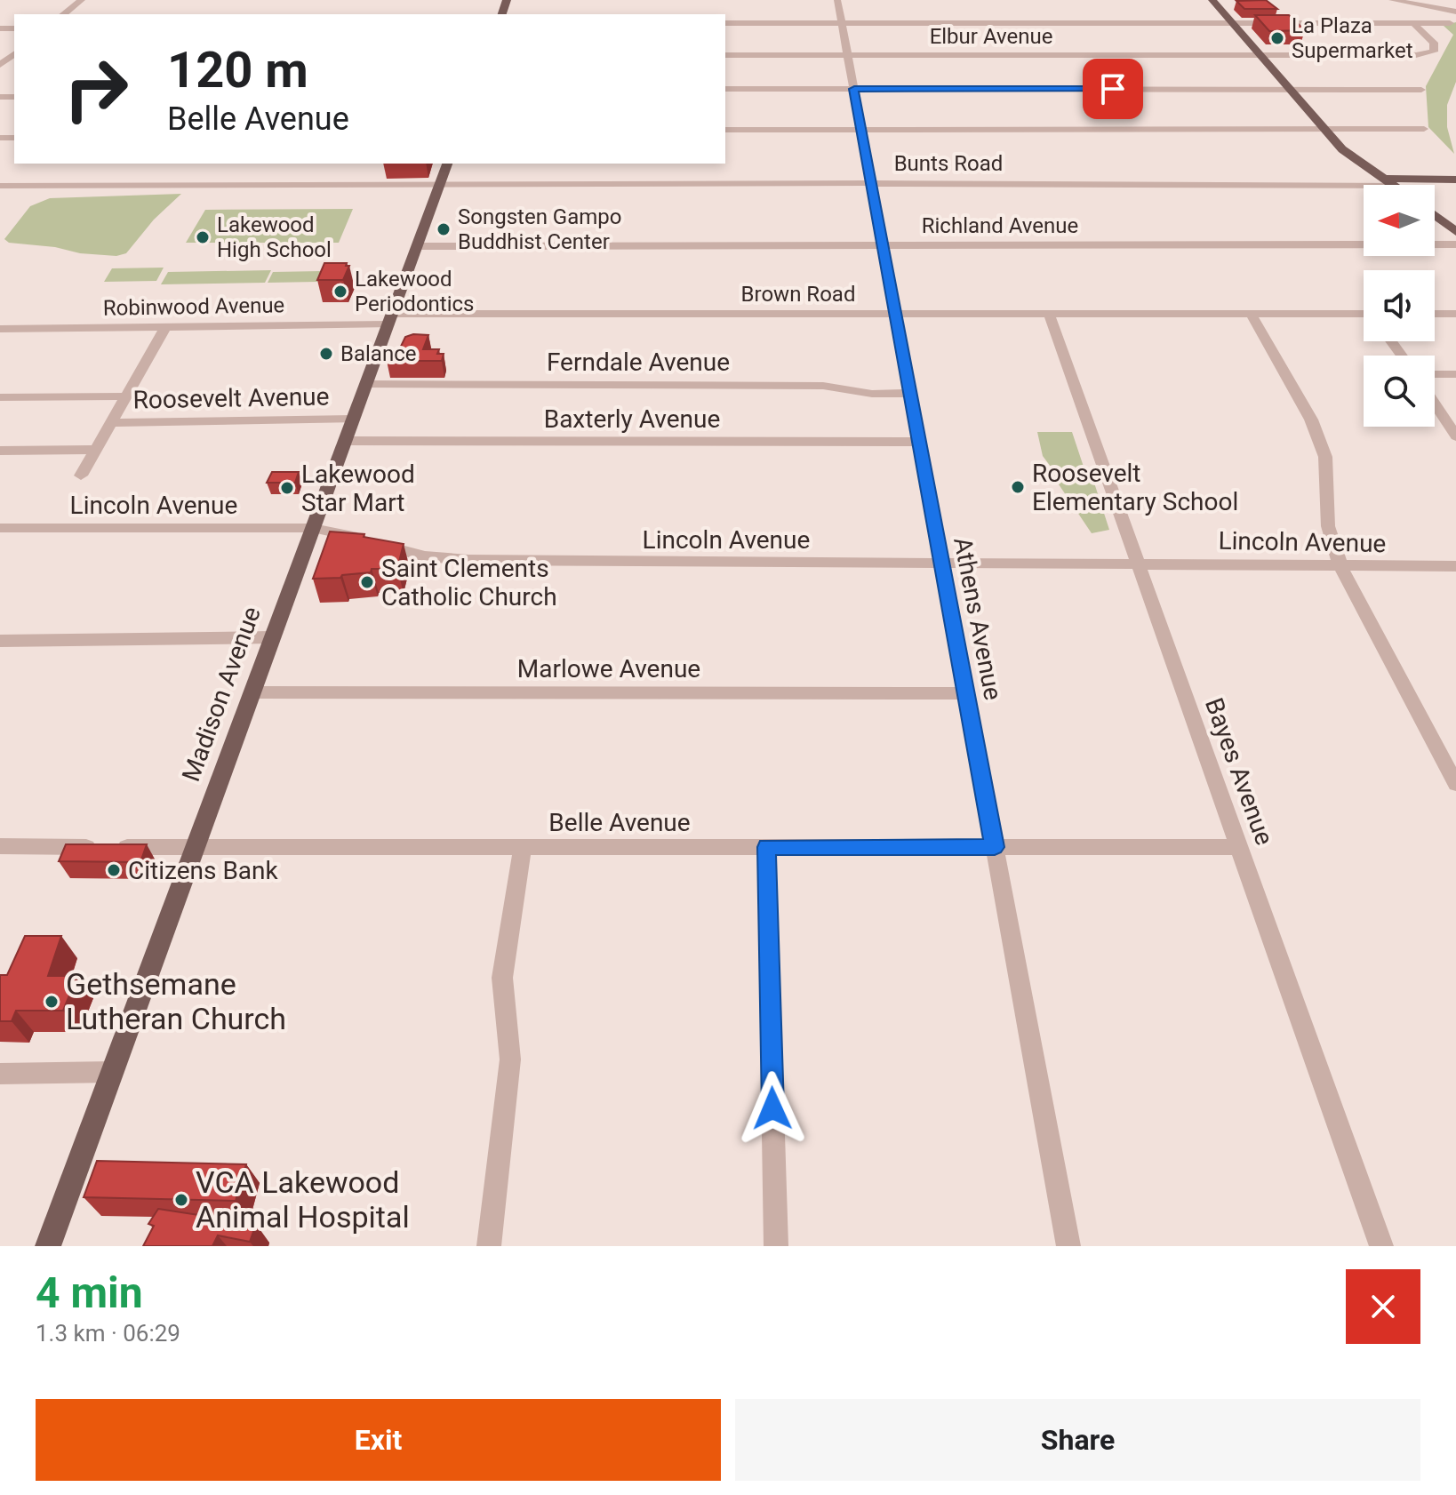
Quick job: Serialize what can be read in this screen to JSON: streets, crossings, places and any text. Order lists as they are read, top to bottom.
{
  "streets": {
    "main road": ["Madison Avenue"],
    "street": [
      "Elbur Avenue",
      "Bunts Road",
      "Richland Avenue",
      "Brown Road",
      "Robinwood Avenue",
      "Ferndale Avenue",
      "Roosevelt Avenue",
      "Baxterly Avenue",
      "Lincoln Avenue",
      "Athens Avenue",
      "Marlowe Avenue",
      "Bayes Avenue",
      "Belle Avenue"
    ]
  },
  "crossings": [
    ["Elbur Avenue", "Athens Avenue"],
    ["Bunts Road", "Athens Avenue"],
    ["Bunts Road", "Madison Avenue"],
    ["Richland Avenue", "Athens Avenue"],
    ["Richland Avenue", "Madison Avenue"],
    ["Brown Road", "Robinwood Avenue"],
    ["Brown Road", "Athens Avenue"],
    ["Brown Road", "Madison Avenue"],
    ["Brown Road", "Bayes Avenue"],
    ["Robinwood Avenue", "Madison Avenue"],
    ["Ferndale Avenue", "Athens Avenue"],
    ["Ferndale Avenue", "Madison Avenue"],
    ["Roosevelt Avenue", "Madison Avenue"],
    ["Baxterly Avenue", "Athens Avenue"],
    ["Baxterly Avenue", "Madison Avenue"],
    ["Lincoln Avenue", "Athens Avenue"],
    ["Lincoln Avenue", "Madison Avenue"],
    ["Lincoln Avenue", "Bayes Avenue"],
    ["Athens Avenue", "Marlowe Avenue"],
    ["Athens Avenue", "Belle Avenue"],
    ["Marlowe Avenue", "Madison Avenue"],
    ["Madison Avenue", "Belle Avenue"],
    ["Bayes Avenue", "Belle Avenue"]
  ],
  "places": [
    "La Plaza Supermarket",
    "Songsten Gampo Buddhist Center",
    "Lakewood High School",
    "Lakewood Periodontics",
    "Balance",
    "Roosevelt Elementary School",
    "Lakewood Star Mart",
    "Saint Clements Catholic Church",
    "Citizens Bank",
    "Gethsemane Lutheran Church",
    "VCA Lakewood Animal Hospital"
  ],
  "north": "left",
  "page": {
    "turn": ["120 m", "Belle Avenue"],
    "heading": ["4 min", "1.3 km · 06:29"],
    "buttons": ["Exit", "Share"]
  }
}
